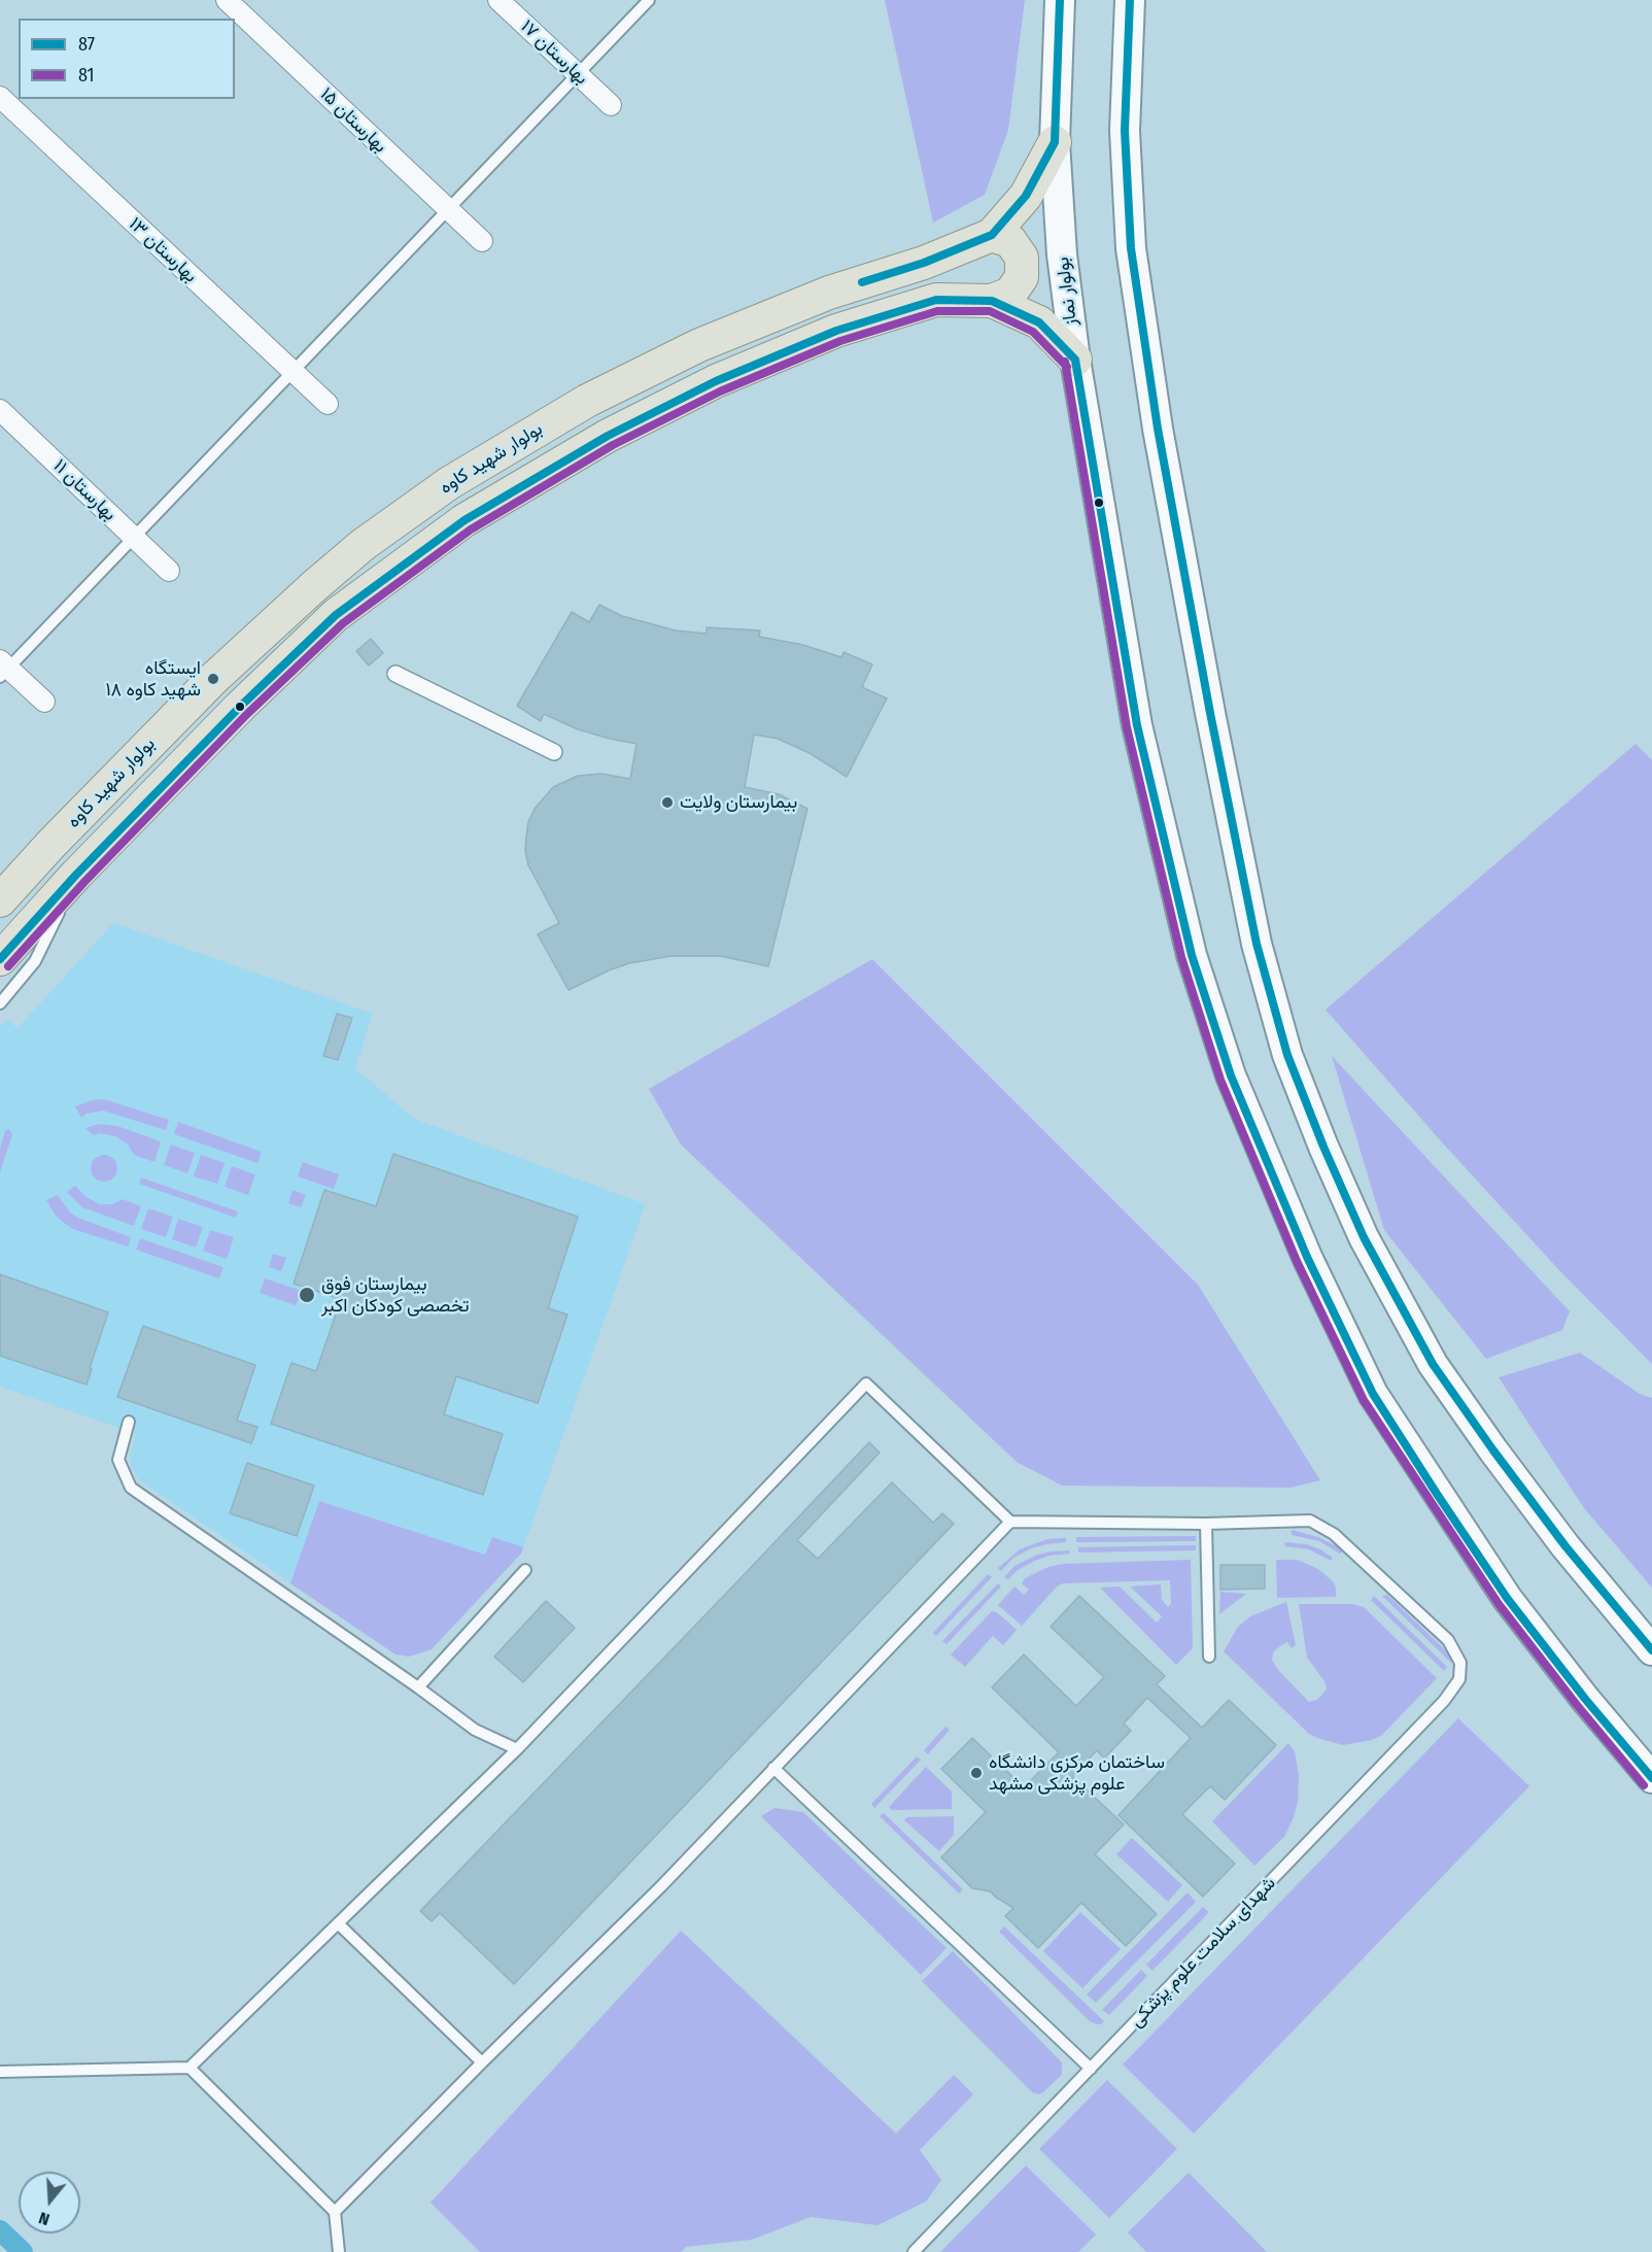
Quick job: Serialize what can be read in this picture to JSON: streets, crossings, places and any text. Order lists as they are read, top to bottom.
{
  "streets": {
    "main road": ["بولوار نماز", "بولوار شهید کاوه"],
    "street": [
      "بهارستان ۱۷",
      "بهارستان ۱۵",
      "بهارستان ۱۳",
      "بهارستان ۱۱"
    ],
    "lane": ["شهدای سلامت علوم پزشکی"]
  },
  "crossings": [
    ["بولوار نماز", "بولوار شهید کاوه"]
  ],
  "places": [
    "ایستگاه شهید کاوه ۱۸",
    "بیمارستان ولایت",
    "بیمارستان فوق تخصصی کودکان اکبر",
    "ساختمان مرکزی دانشگاه علوم پزشکی مشهد"
  ],
  "lines": ["transit line 87", "transit line 81"],
  "legend": ["87", "81"],
  "north": "bottom"
}
